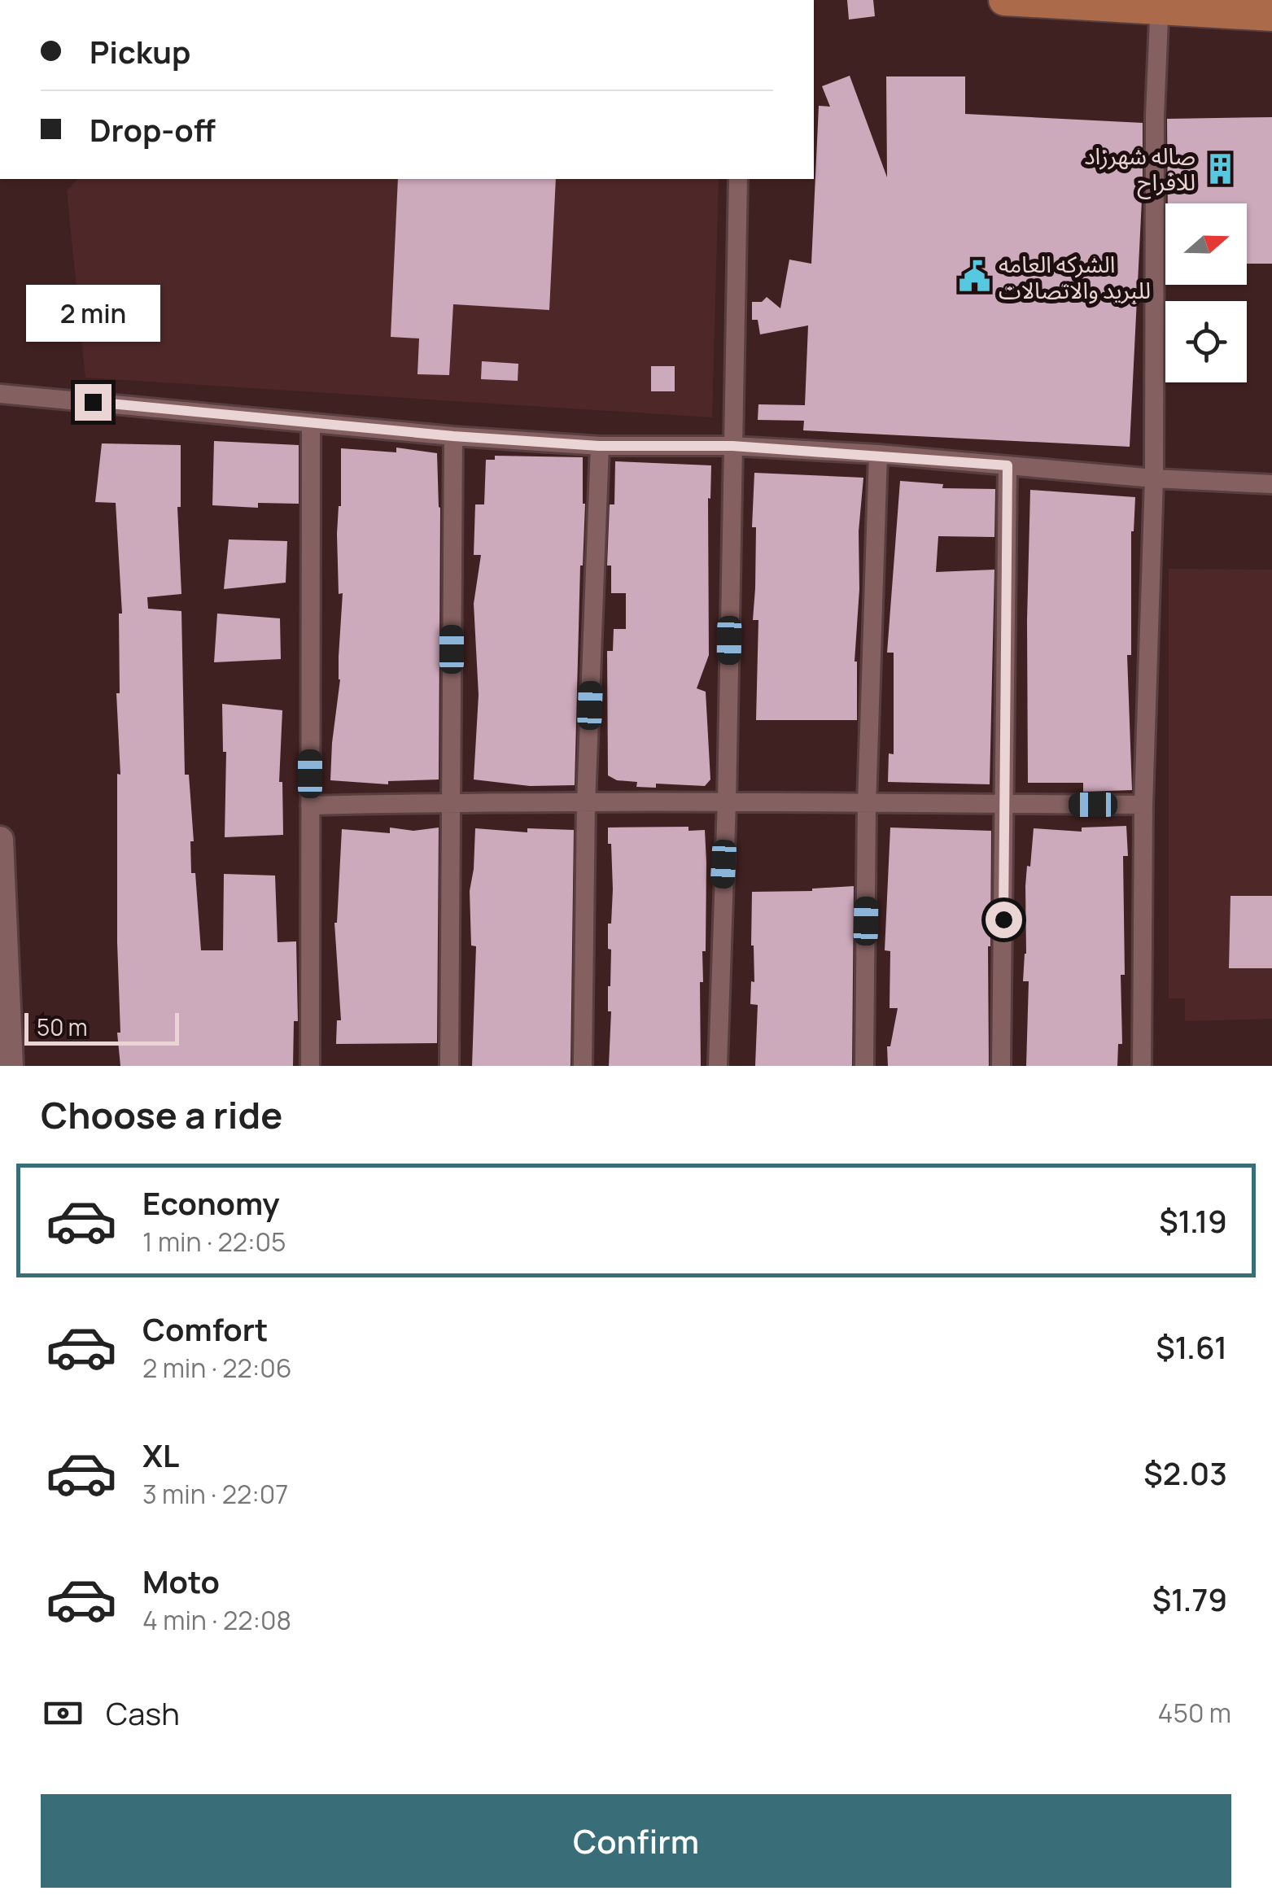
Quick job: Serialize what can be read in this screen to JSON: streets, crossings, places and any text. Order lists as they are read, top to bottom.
{
  "places": {
    "building": ["صاله شهرزاد للافراح"],
    "public building": ["الشركه العامه للبريد والاتصالات"]
  },
  "scale_bar": "50 m",
  "north": "right",
  "page": {
    "banner": ["Pickup", "Drop-off"],
    "bubble": "2 min",
    "scale": "50 m",
    "heading": "Choose a ride",
    "list": [
      {
        "name": "Economy",
        "note": "1 min · 22:05",
        "value": "$1.19"
      },
      {
        "name": "Comfort",
        "note": "2 min · 22:06",
        "value": "$1.61"
      },
      {
        "name": "XL",
        "note": "3 min · 22:07",
        "value": "$2.03"
      },
      {
        "name": "Moto",
        "note": "4 min · 22:08",
        "value": "$1.79"
      }
    ],
    "pay": ["Cash", "450 m"],
    "buttons": "Confirm"
  }
}
